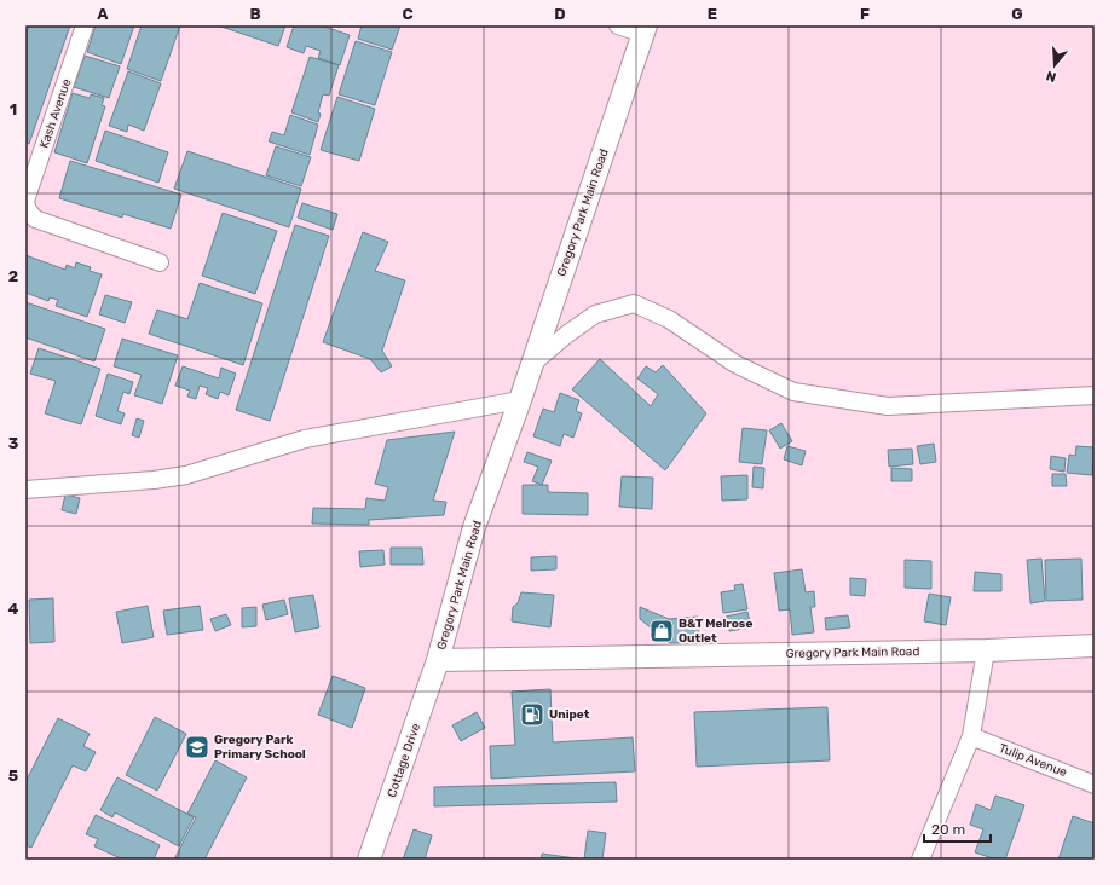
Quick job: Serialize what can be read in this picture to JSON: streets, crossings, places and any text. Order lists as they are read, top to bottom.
{
  "streets": {
    "street": [
      "Kash Avenue",
      "Gregory Park Main Road",
      "Cottage Drive",
      "Tulip Avenue"
    ]
  },
  "crossings": [
    ["Gregory Park Main Road", "Cottage Drive"]
  ],
  "places": {
    "shop": ["B&T Melrose Outlet"],
    "fuel station": ["Unipet"],
    "school or university": ["Gregory Park Primary School"]
  },
  "scale_bar": "20 m",
  "north": "bottom",
  "grid": {
    "columns": [
      "A",
      "B",
      "C",
      "D",
      "E",
      "F",
      "G"
    ],
    "rows": [
      "1",
      "2",
      "3",
      "4",
      "5"
    ]
  }
}
